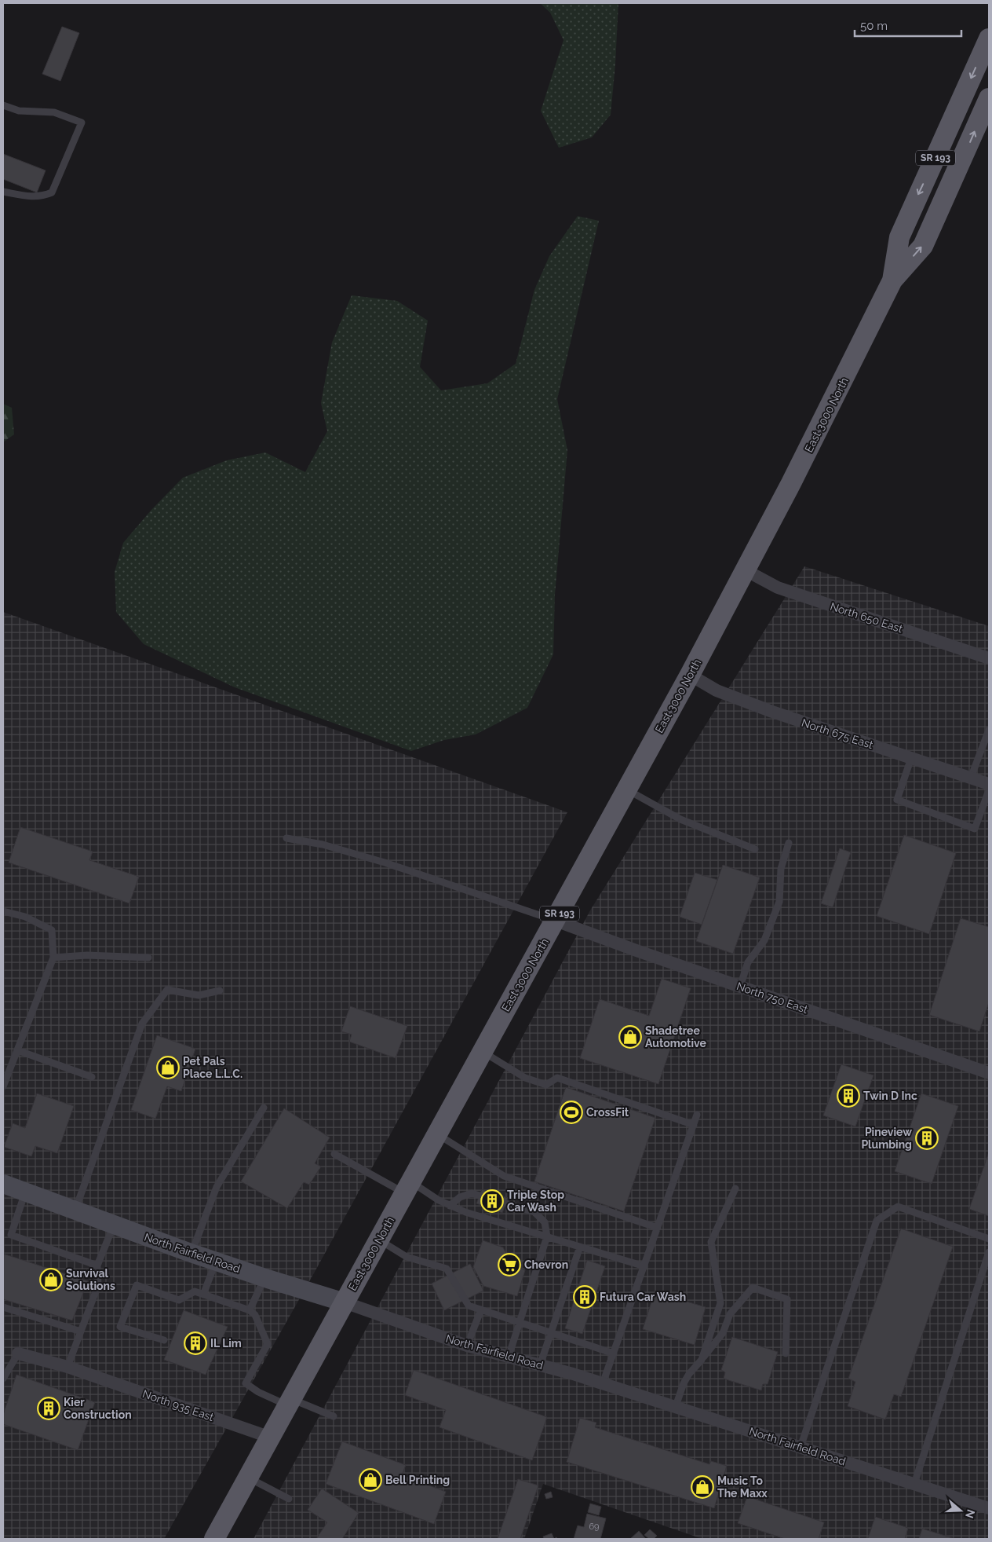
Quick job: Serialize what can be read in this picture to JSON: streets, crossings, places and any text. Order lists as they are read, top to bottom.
{
  "streets": {
    "main road": ["SR 193", "East 3000 North", "North Fairfield Road"],
    "street": [
      "North 650 East",
      "North 675 East",
      "North 750 East",
      "North 935 East"
    ]
  },
  "crossings": [
    ["East 3000 North", "North 650 East"],
    ["East 3000 North", "North 675 East"],
    ["East 3000 North", "North 750 East"],
    ["East 3000 North", "North Fairfield Road"],
    ["East 3000 North", "North 935 East"]
  ],
  "places": {
    "shop": [
      "Shadetree Automotive",
      "Pet Pals Place L.L.C.",
      "Survival Solutions",
      "Bell Printing",
      "Music To The Maxx"
    ],
    "building": [
      "Twin D Inc",
      "Pineview Plumbing",
      "Triple Stop Car Wash",
      "Futura Car Wash",
      "IL Lim",
      "Kier Construction"
    ],
    "sports": ["CrossFit"],
    "supermarket": ["Chevron"]
  },
  "house_numbers": ["69"],
  "scale_bar": "50 m",
  "north": "right"
}
